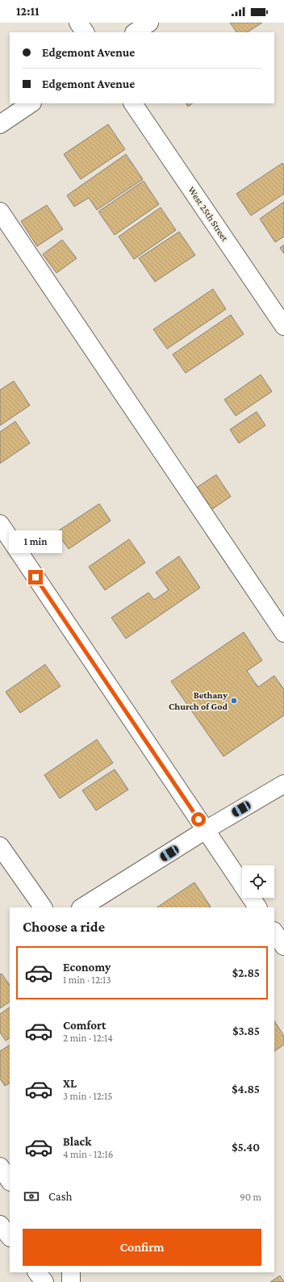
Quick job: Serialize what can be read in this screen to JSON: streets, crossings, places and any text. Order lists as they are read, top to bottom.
{
  "streets": {
    "street": ["West 25th Street"]
  },
  "places": ["Bethany Church of God"],
  "page": {
    "status": "12:11",
    "banner": ["Edgemont Avenue", "Edgemont Avenue"],
    "bubble": "1 min",
    "heading": "Choose a ride",
    "list": [
      {
        "name": "Economy",
        "note": "1 min · 12:13",
        "value": "$2.85"
      },
      {
        "name": "Comfort",
        "note": "2 min · 12:14",
        "value": "$3.85"
      },
      {
        "name": "XL",
        "note": "3 min · 12:15",
        "value": "$4.85"
      },
      {
        "name": "Black",
        "note": "4 min · 12:16",
        "value": "$5.40"
      }
    ],
    "pay": ["Cash", "90 m"],
    "buttons": "Confirm"
  }
}
